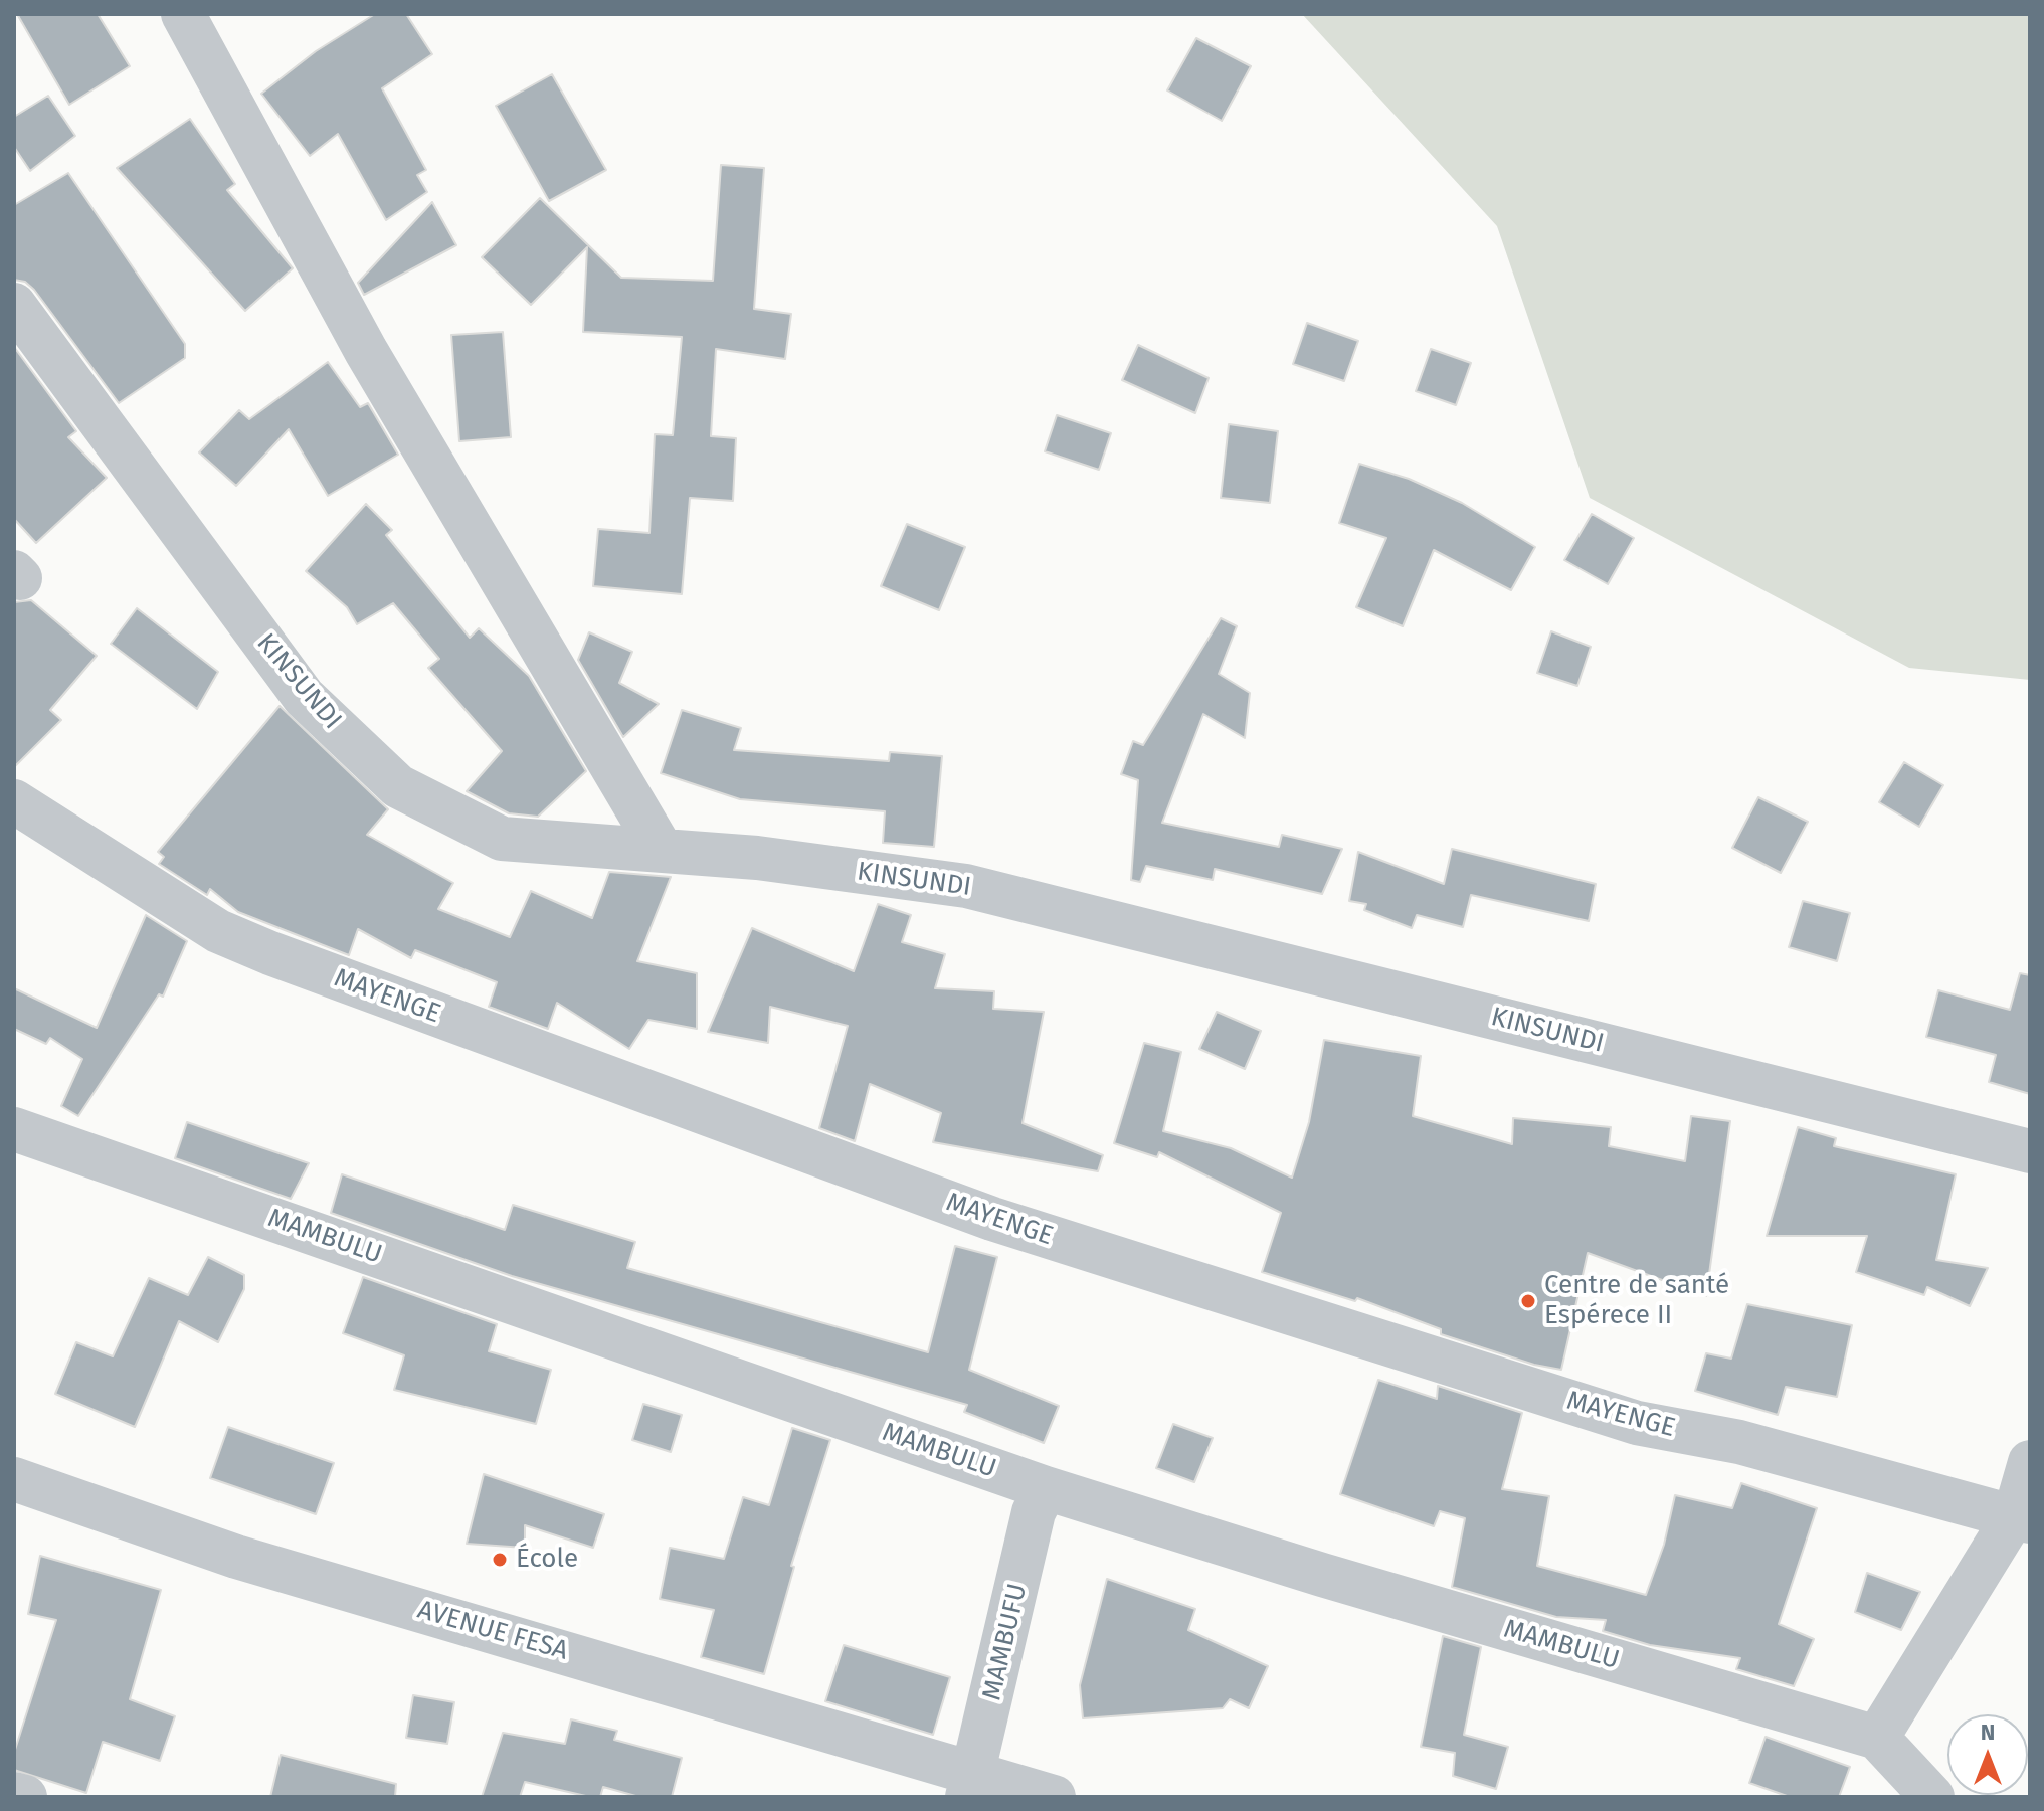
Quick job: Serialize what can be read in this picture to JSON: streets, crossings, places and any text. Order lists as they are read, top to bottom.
{
  "streets": {
    "street": [
      "KINSUNDI",
      "MAYENGE",
      "MAMBULU",
      "AVENUE FESA",
      "MAMBUFU"
    ]
  },
  "crossings": [
    ["MAMBULU", "MAMBUFU"],
    ["AVENUE FESA", "MAMBUFU"]
  ],
  "places": ["Centre de santé Espérece II", "École"],
  "north": "top"
}
